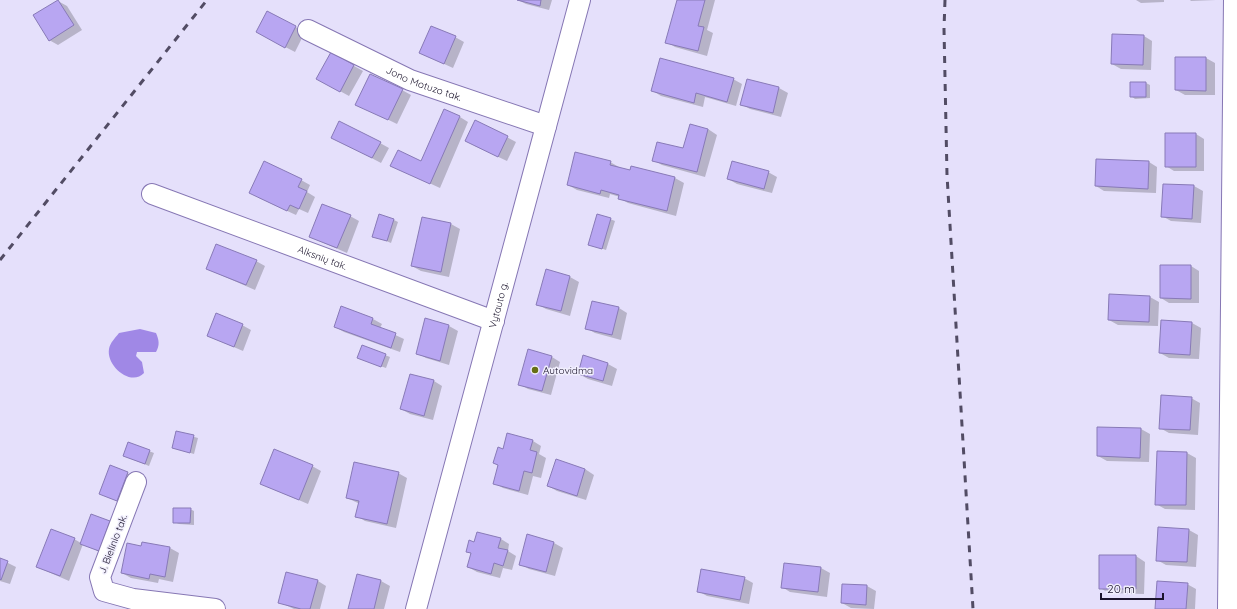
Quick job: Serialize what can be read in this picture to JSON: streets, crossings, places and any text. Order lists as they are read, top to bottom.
{
  "streets": {
    "street": [
      "Jono Motuzo tak.",
      "Alksnių tak.",
      "Vytauto g.",
      "J. Bielinio tak."
    ]
  },
  "crossings": [
    ["Jono Motuzo tak.", "Vytauto g."],
    ["Alksnių tak.", "Vytauto g."]
  ],
  "places": ["Autovidma"],
  "scale_bar": "20 m"
}
